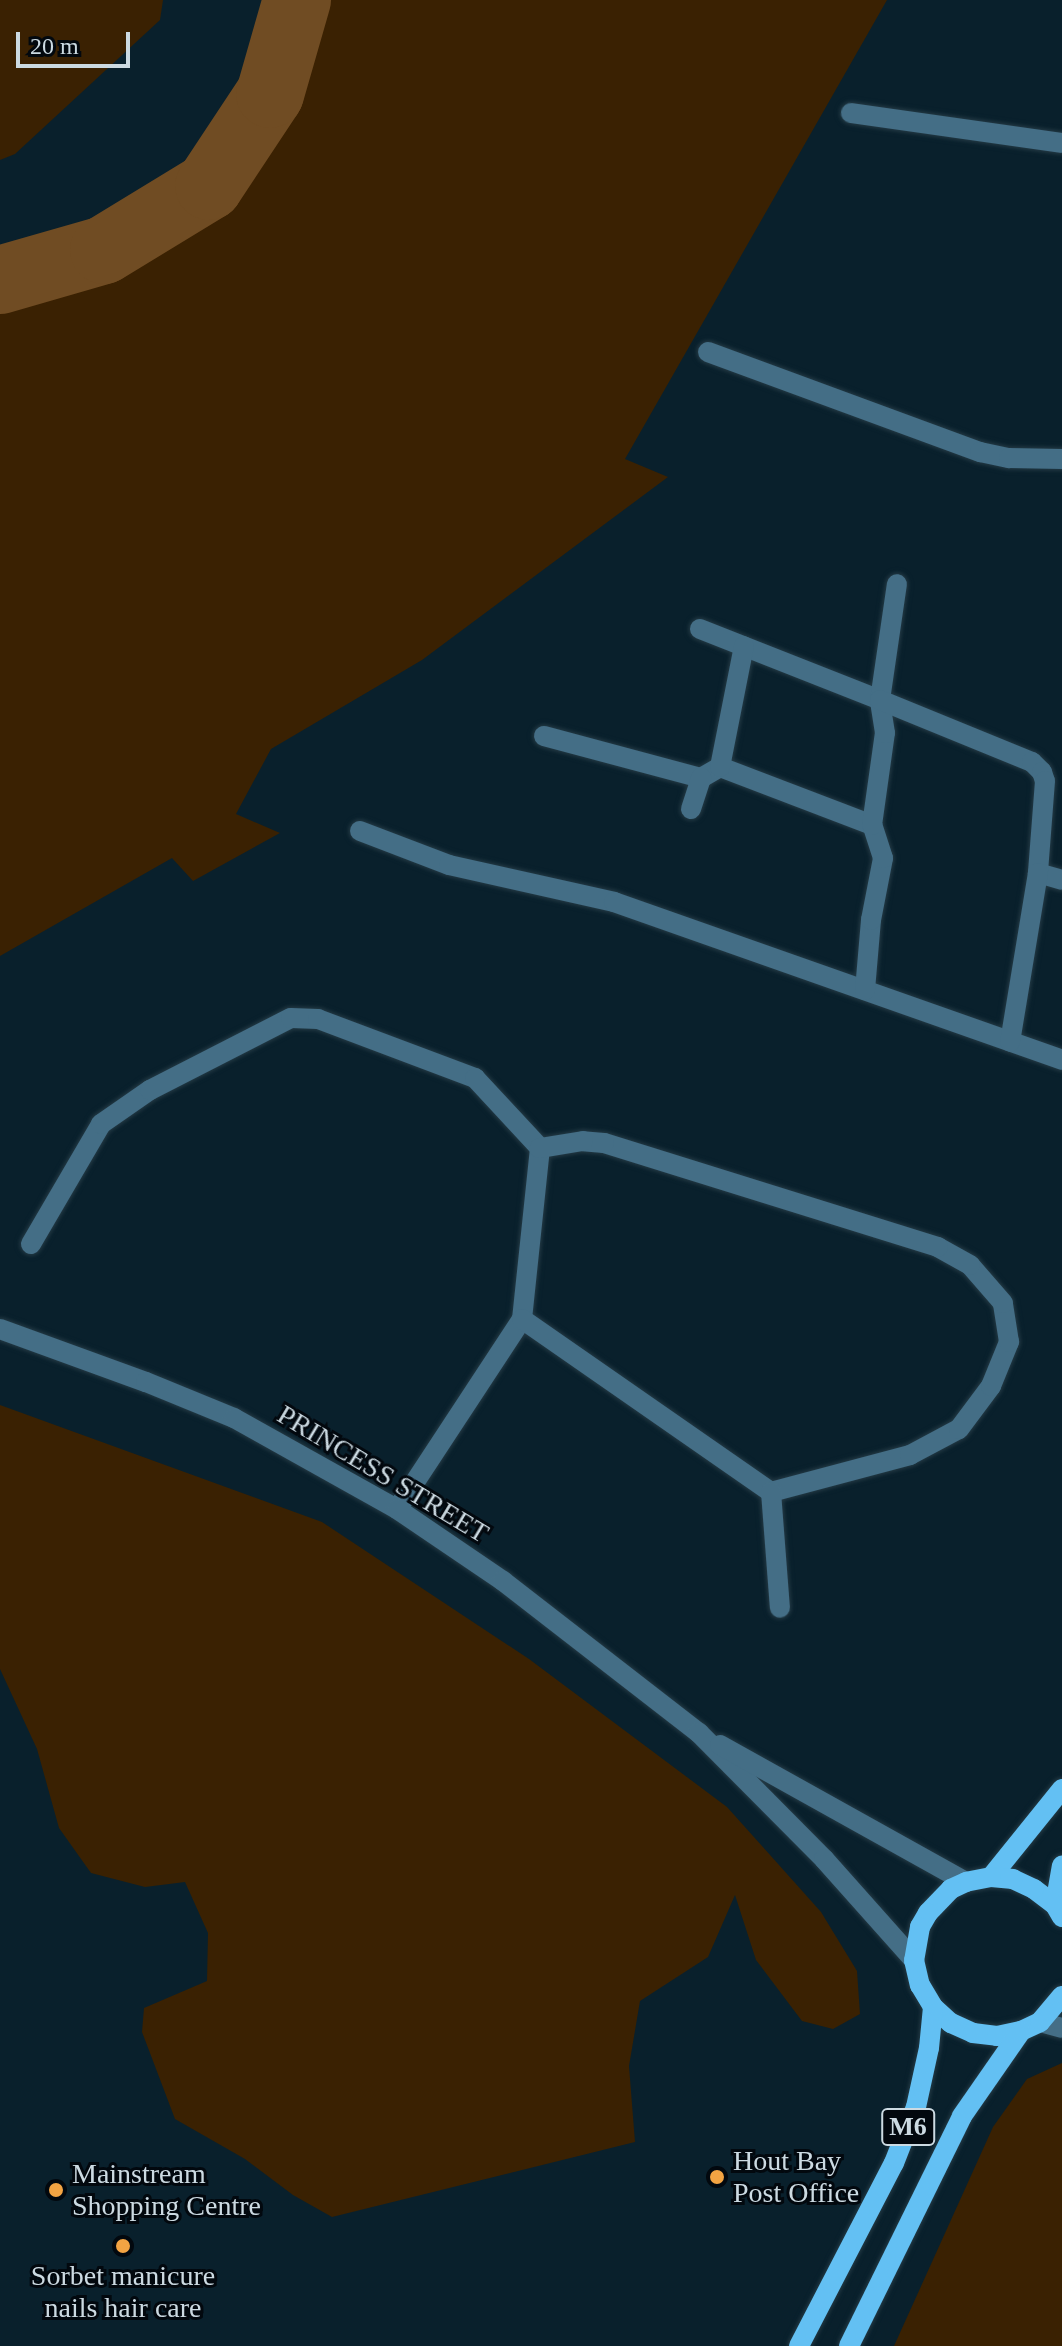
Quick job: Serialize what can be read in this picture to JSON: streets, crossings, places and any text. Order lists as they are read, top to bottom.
{
  "streets": {
    "main road": ["M6"],
    "street": ["PRINCESS STREET"]
  },
  "places": ["Hout Bay Post Office", "Mainstream Shopping Centre", "Sorbet manicure nails hair care"],
  "scale_bar": "20 m"
}
